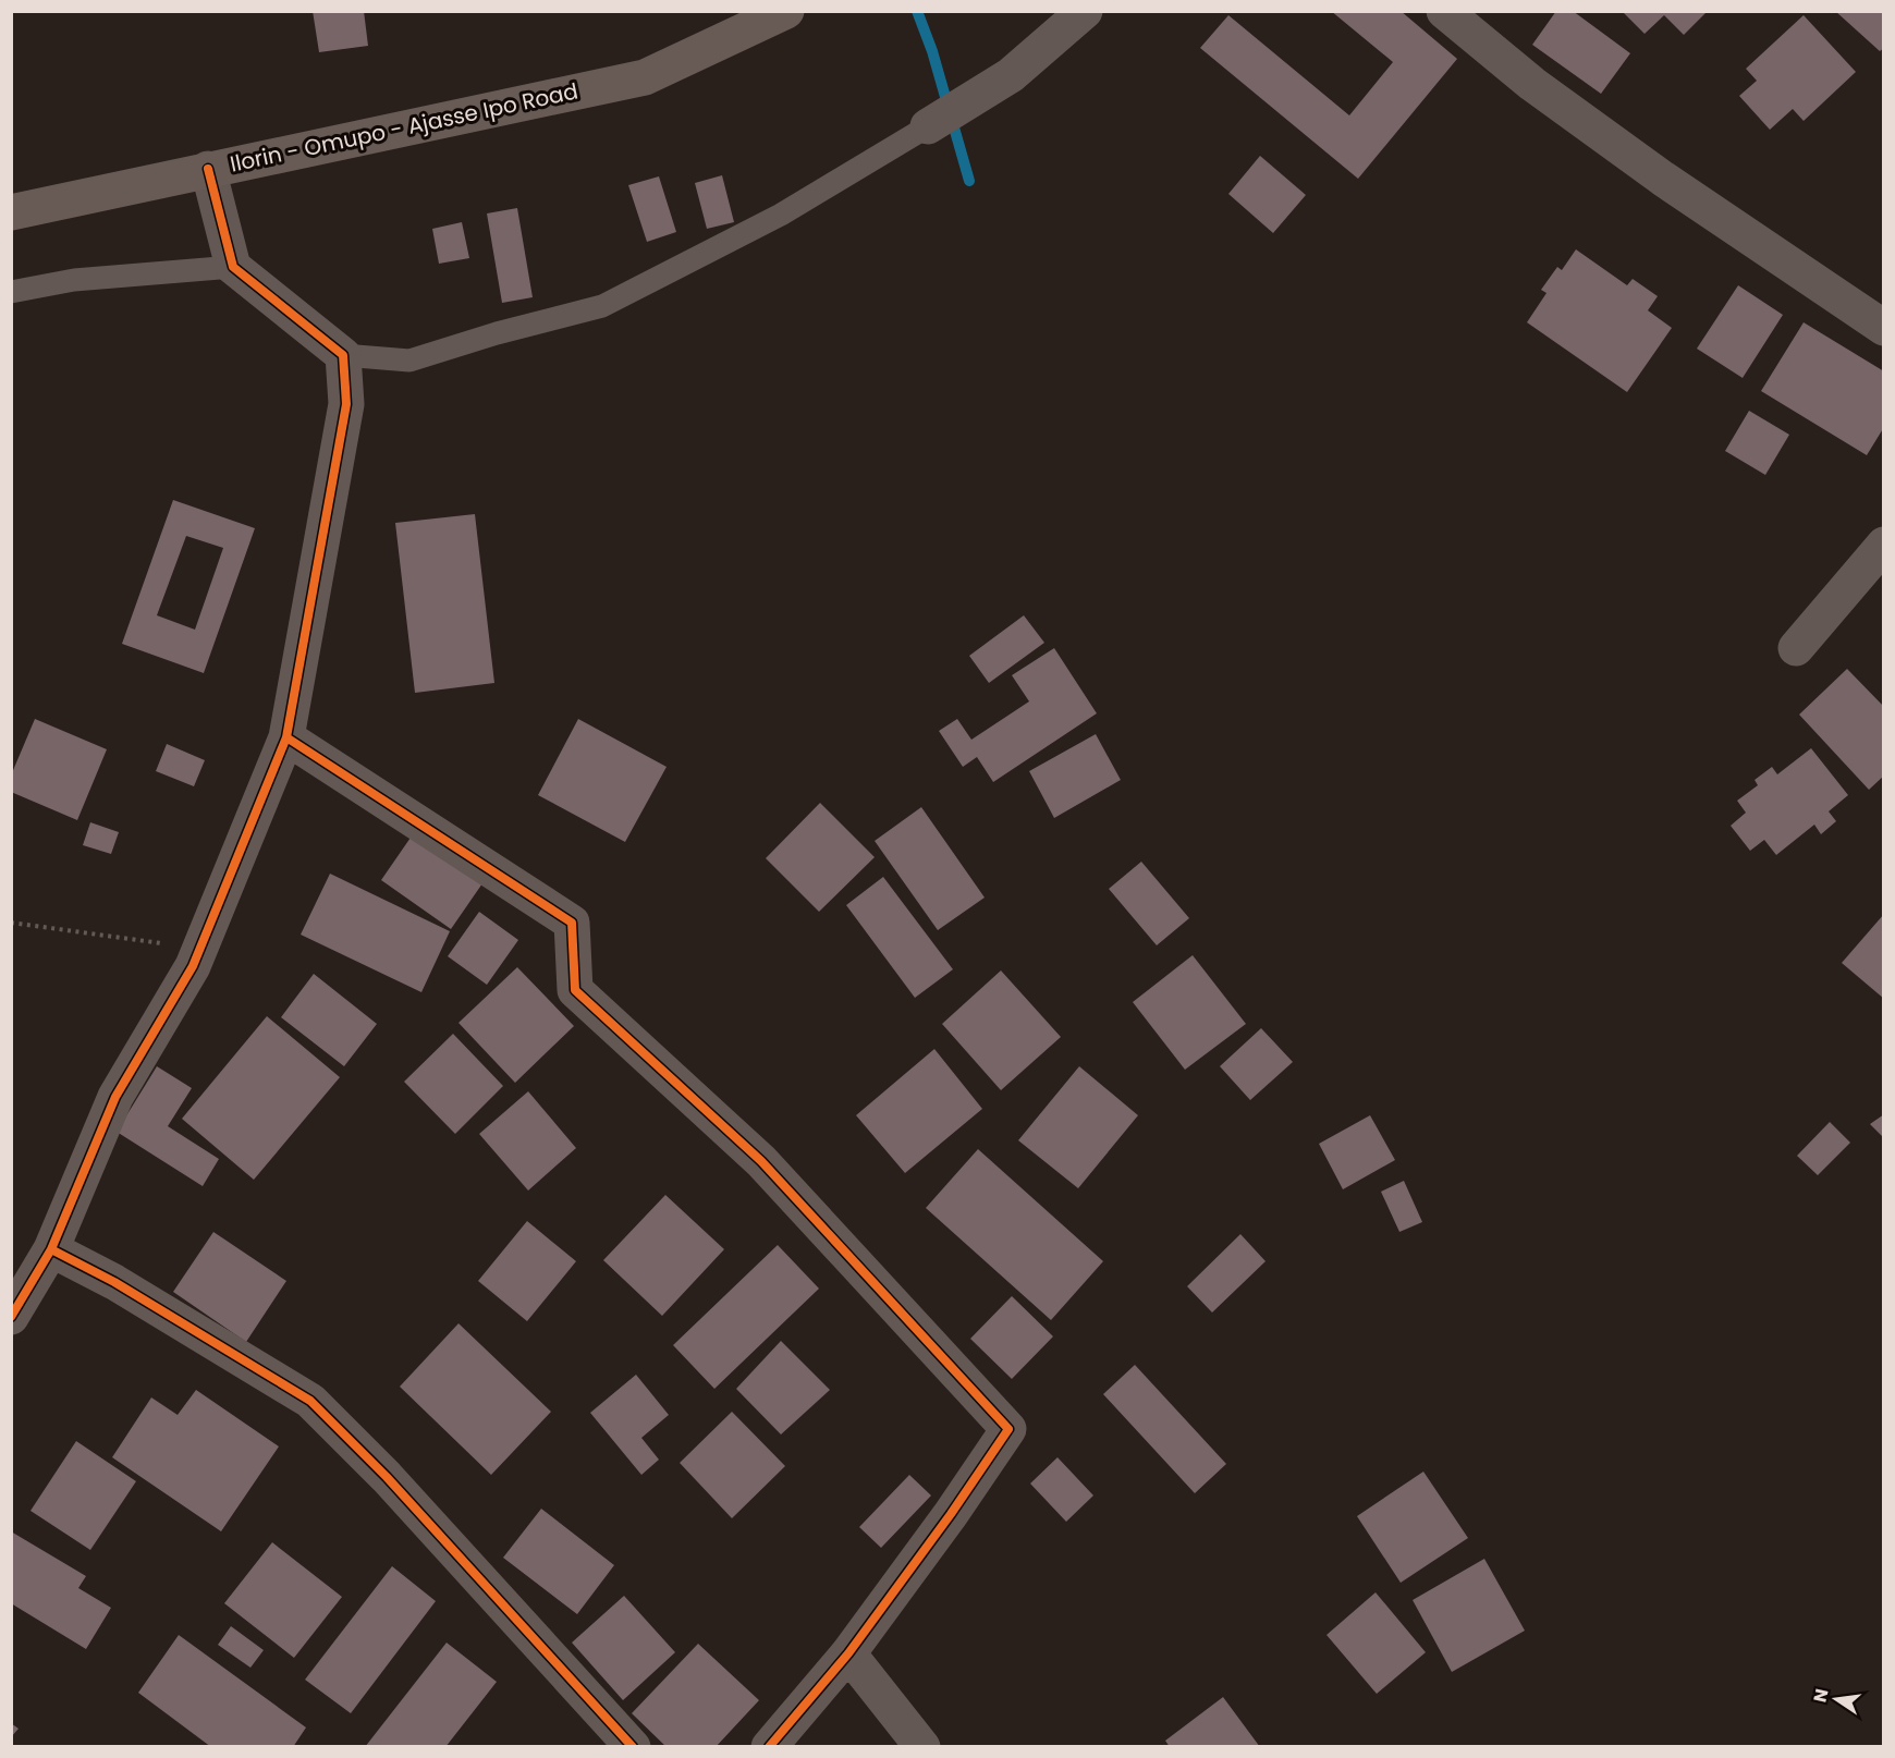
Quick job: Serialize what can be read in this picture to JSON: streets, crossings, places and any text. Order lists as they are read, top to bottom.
{
  "streets": {
    "highway": ["Ilorin - Omupo - Ajasse Ipo Road"]
  },
  "north": "left"
}
